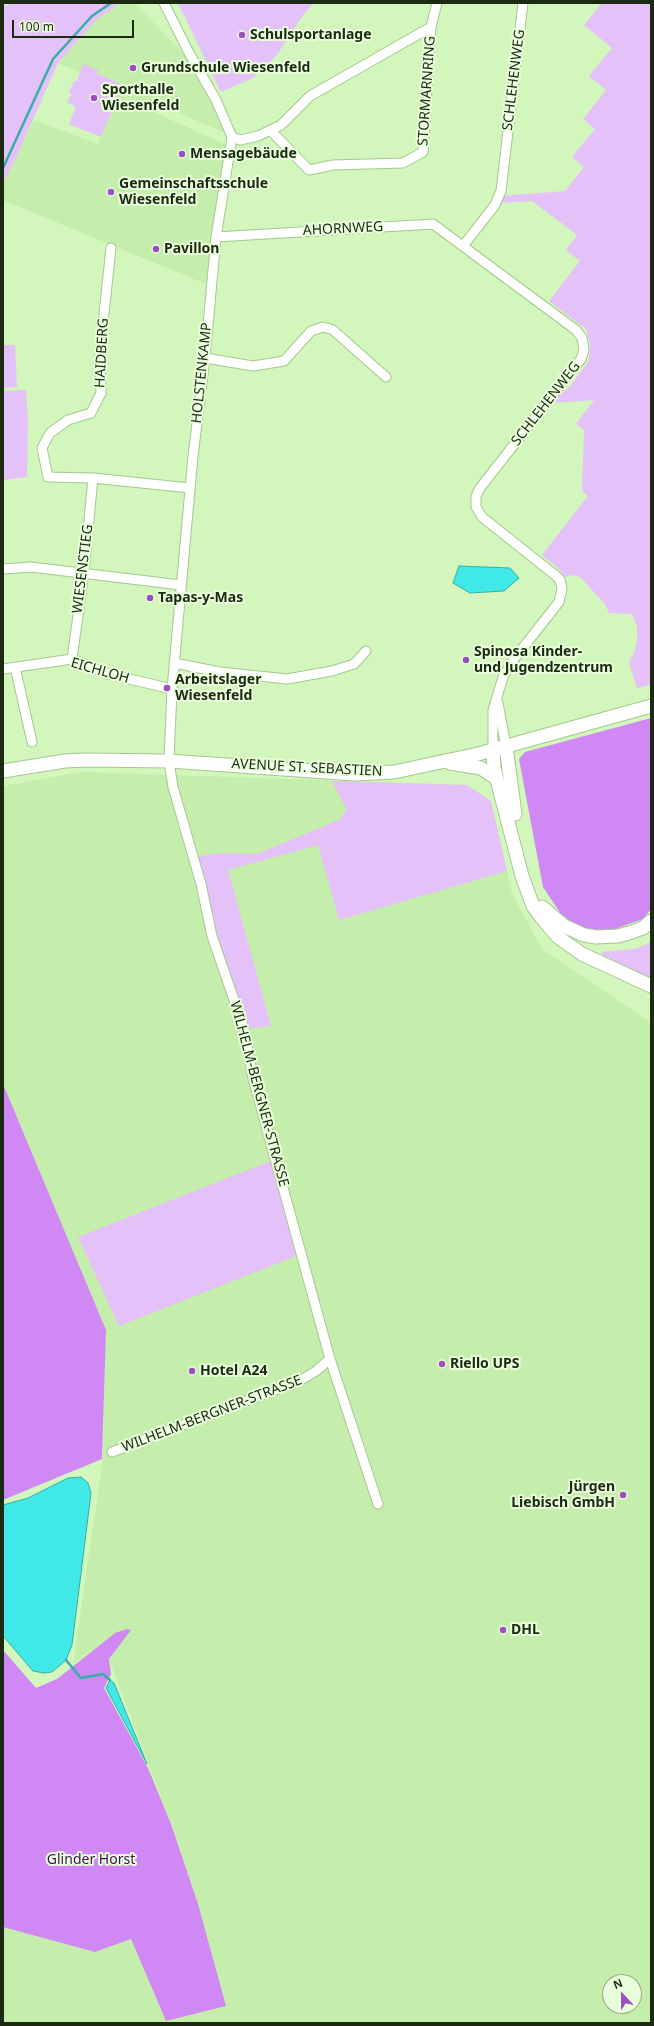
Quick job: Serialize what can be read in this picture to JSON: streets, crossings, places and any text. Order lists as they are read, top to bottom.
{
  "streets": {
    "main road": ["AVENUE ST. SEBASTIEN"],
    "street": [
      "SCHLEHENWEG",
      "STORMARNRING",
      "AHORNWEG",
      "HAIDBERG",
      "HOLSTENKAMP",
      "WIESENSTIEG",
      "EICHLOH",
      "WILHELM-BERGNER-STRASSE"
    ]
  },
  "crossings": [
    ["SCHLEHENWEG", "AHORNWEG"],
    ["SCHLEHENWEG", "AVENUE ST. SEBASTIEN"],
    ["STORMARNRING", "HOLSTENKAMP"],
    ["AHORNWEG", "HOLSTENKAMP"],
    ["HAIDBERG", "HOLSTENKAMP"],
    ["HAIDBERG", "WIESENSTIEG"],
    ["HOLSTENKAMP", "EICHLOH"],
    ["HOLSTENKAMP", "AVENUE ST. SEBASTIEN"],
    ["HOLSTENKAMP", "WILHELM-BERGNER-STRASSE"],
    ["WIESENSTIEG", "EICHLOH"],
    ["AVENUE ST. SEBASTIEN", "WILHELM-BERGNER-STRASSE"]
  ],
  "parks": ["Glinder Horst"],
  "places": [
    "Schulsportanlage",
    "Grundschule Wiesenfeld",
    "Sporthalle Wiesenfeld",
    "Mensagebäude",
    "Gemeinschaftsschule Wiesenfeld",
    "Pavillon",
    "Tapas-y-Mas",
    "Spinosa Kinder- und Jugendzentrum",
    "Arbeitslager Wiesenfeld",
    "Riello UPS",
    "Hotel A24",
    "Jürgen Liebisch GmbH",
    "DHL"
  ],
  "scale_bar": "100 m",
  "north": "top"
}
